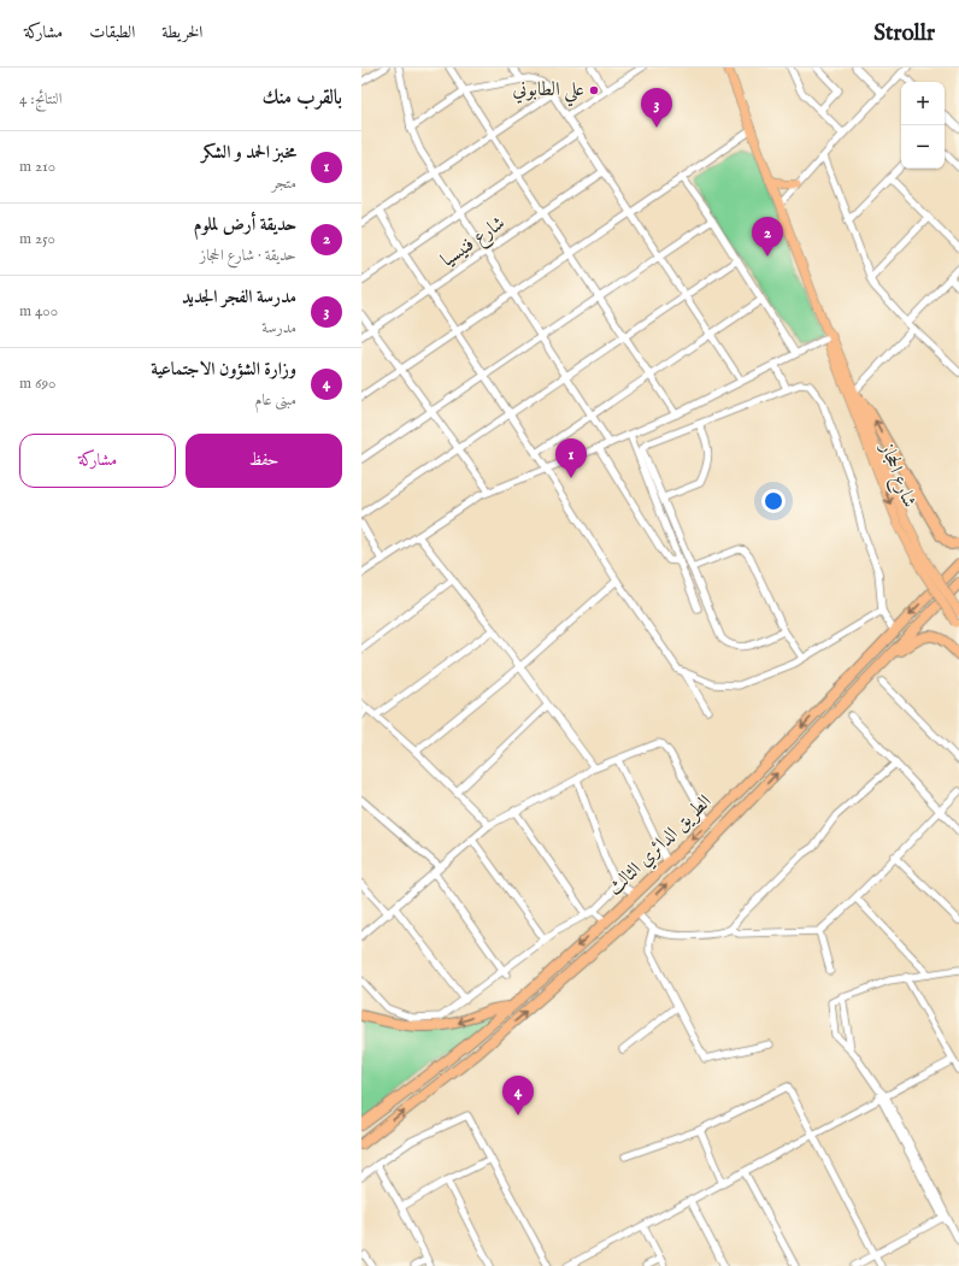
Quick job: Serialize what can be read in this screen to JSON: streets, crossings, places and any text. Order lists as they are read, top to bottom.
{
  "streets": {
    "highway": ["الطريق الدائري الثالث"],
    "main road": ["شارع الحجاز"],
    "street": ["شارع فنيسيا"]
  },
  "places": ["علي الطابوني"],
  "page": {
    "header": "Strollr",
    "nav": ["الخريطة", "الطبقات", "مشاركة"],
    "heading": ["بالقرب منك", "النتائج: 4"],
    "map_buttons": ["+", "−"],
    "pins": [
      "3",
      "2",
      "1",
      "4"
    ],
    "list": [
      {
        "mark": "1",
        "name": "مخبز الحمد و الشكر",
        "note": "متجر",
        "value": "210 m"
      },
      {
        "mark": "2",
        "name": "حديقة أرض لملوم",
        "note": "حديقة · شارع الحجاز",
        "value": "250 m"
      },
      {
        "mark": "3",
        "name": "مدرسة الفجر الجديد",
        "note": "مدرسة",
        "value": "400 m"
      },
      {
        "mark": "4",
        "name": "وزارة الشؤون الاجتماعية",
        "note": "مبنى عام",
        "value": "690 m"
      }
    ],
    "buttons": ["حفظ", "مشاركة"]
  }
}
